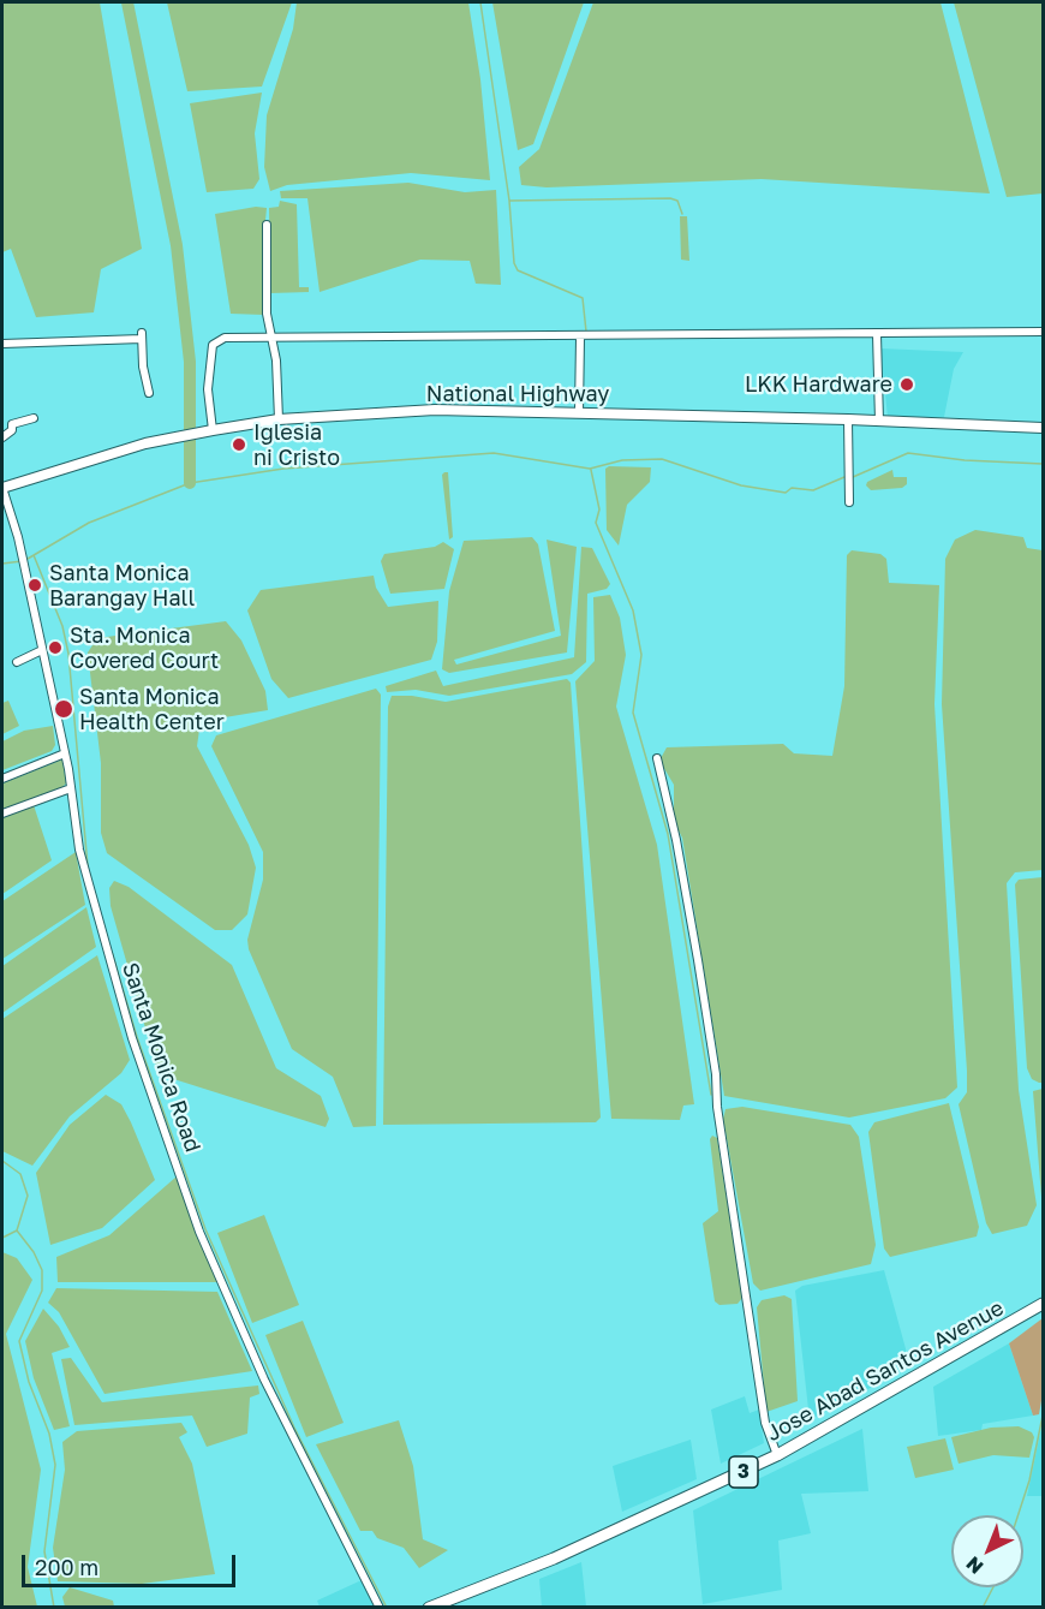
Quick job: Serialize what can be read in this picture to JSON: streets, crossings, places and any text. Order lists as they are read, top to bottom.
{
  "streets": {
    "highway": ["Jose Abad Santos Avenue", "3"],
    "main road": ["National Highway"],
    "street": ["Santa Monica Road"]
  },
  "crossings": [
    ["National Highway", "Santa Monica Road"]
  ],
  "places": [
    "LKK Hardware",
    "Iglesia ni Cristo",
    "Santa Monica Barangay Hall",
    "Sta. Monica Covered Court",
    "Santa Monica Health Center"
  ],
  "scale_bar": "200 m",
  "north": "bottom left"
}
